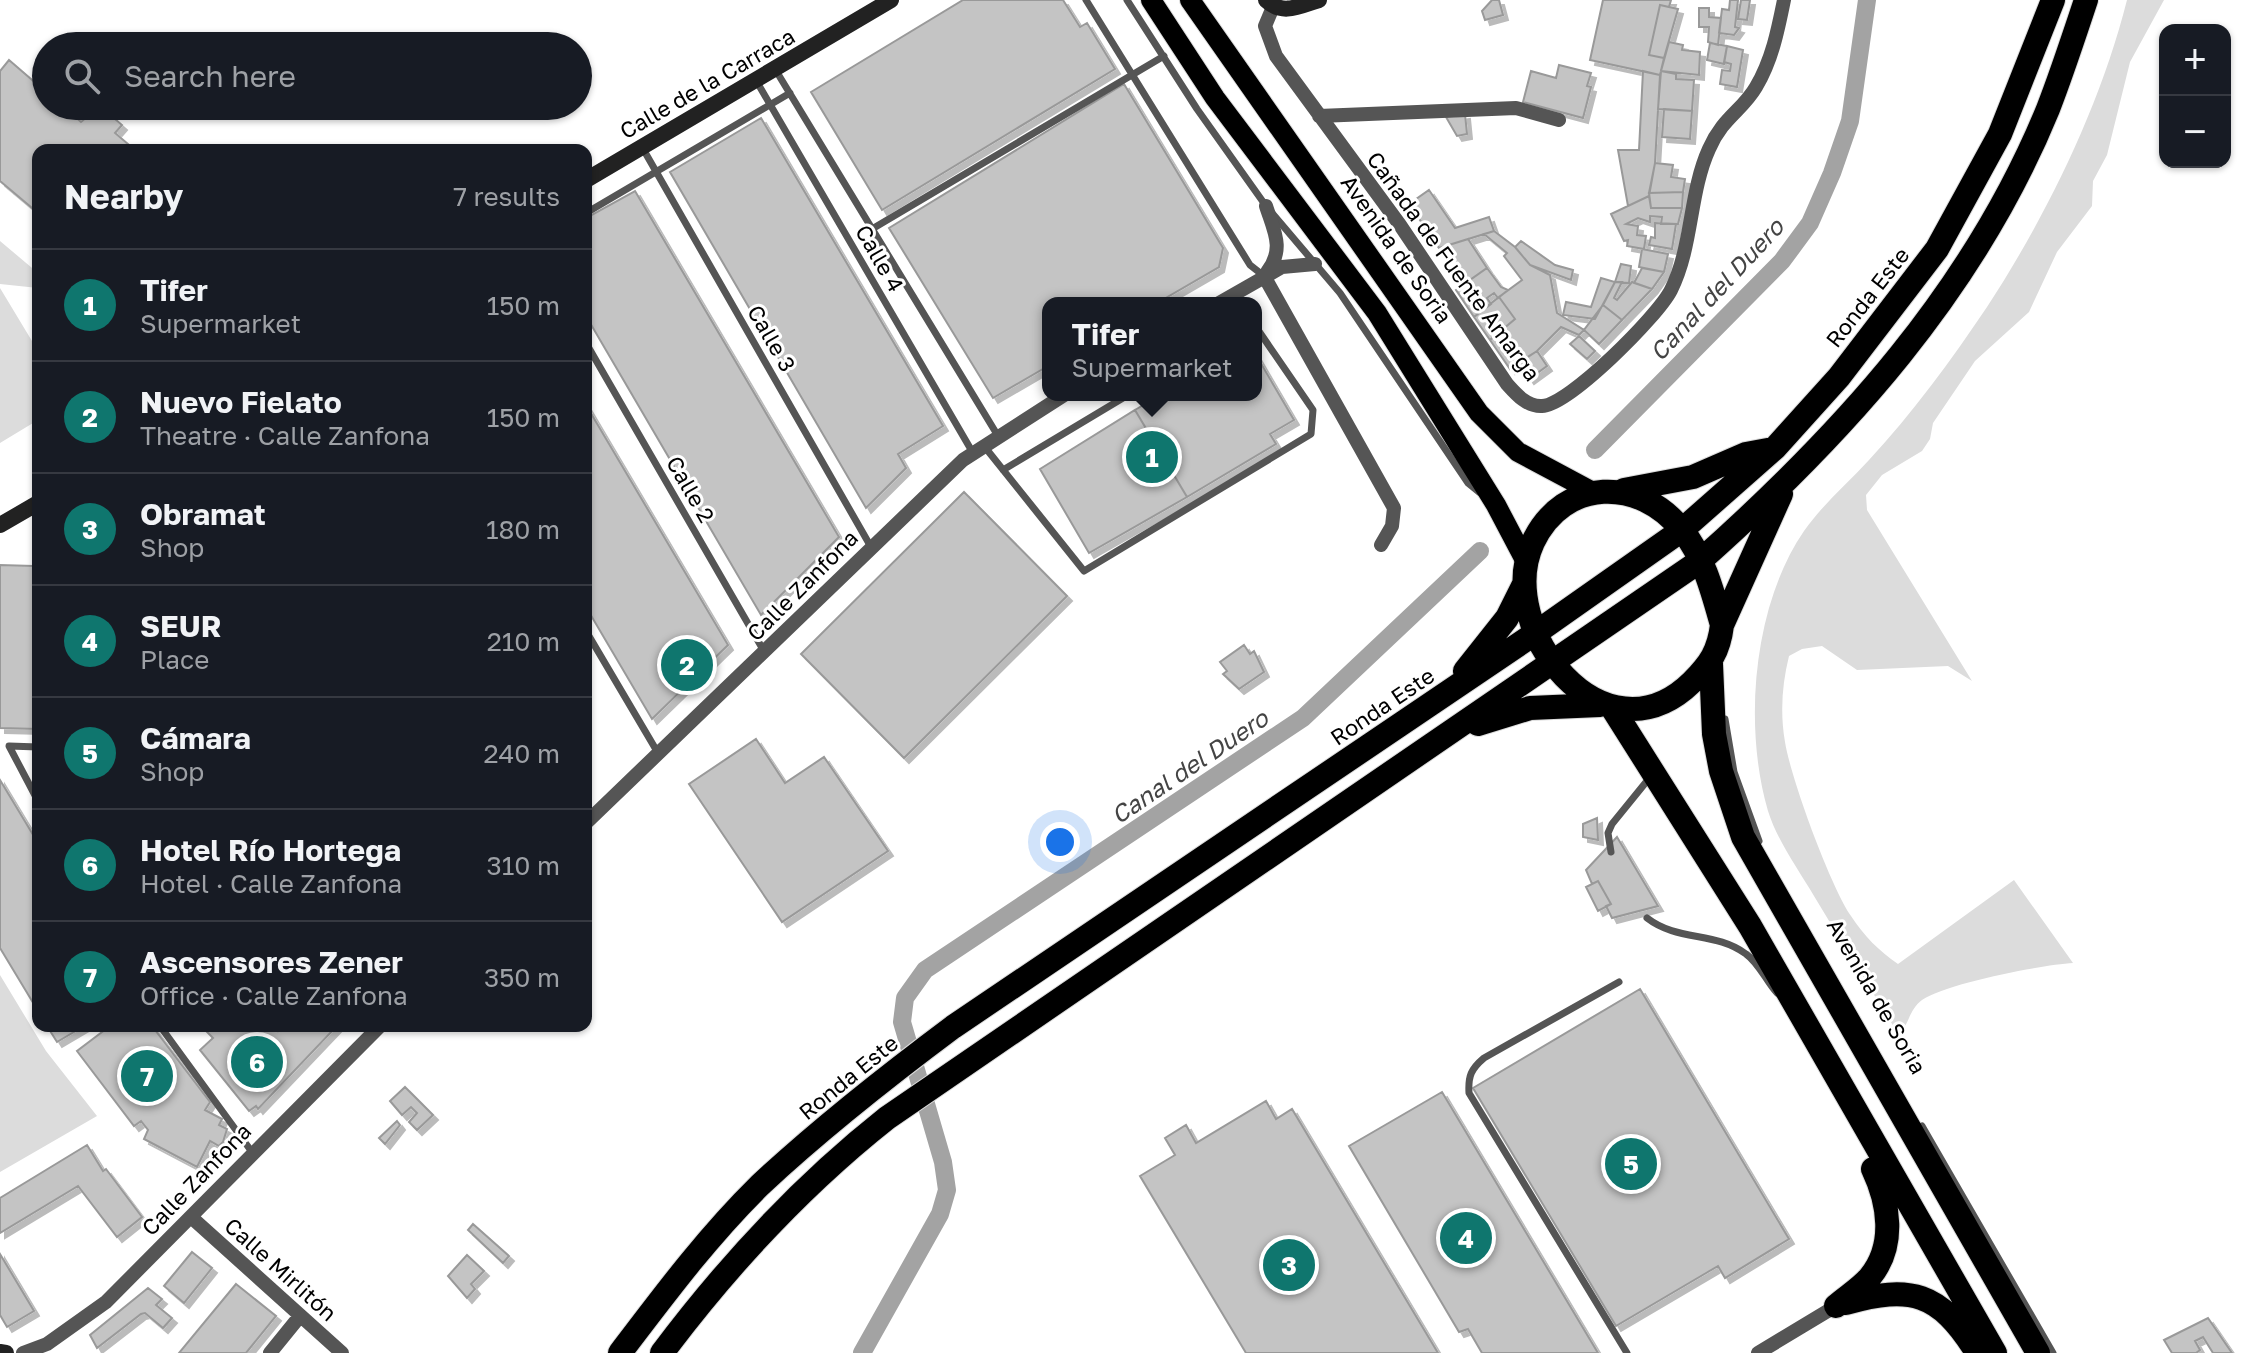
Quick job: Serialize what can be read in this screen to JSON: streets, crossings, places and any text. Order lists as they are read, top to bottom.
{
  "streets": {
    "highway": ["Avenida de Soria", "Ronda Este"],
    "street": [
      "Calle de la Carraca",
      "Cañada de Fuente Amarga",
      "Calle Zanfona",
      "Calle Mirlitón"
    ],
    "lane": ["Calle 4", "Calle 3", "Calle 2"]
  },
  "crossings": [
    ["Calle de la Carraca", "Calle 4"],
    ["Calle de la Carraca", "Calle 3"],
    ["Calle 4", "Calle Zanfona"],
    ["Calle 3", "Calle Zanfona"],
    ["Calle 2", "Calle Zanfona"],
    ["Calle Zanfona", "Calle Mirlitón"]
  ],
  "water": ["Canal del Duero"],
  "page": {
    "map_buttons": ["+", "−"],
    "search": "Search here",
    "heading": ["Nearby", "7 results"],
    "list": [
      {
        "mark": "1",
        "name": "Tifer",
        "note": "Supermarket",
        "value": "150 m"
      },
      {
        "mark": "2",
        "name": "Nuevo Fielato",
        "note": "Theatre · Calle Zanfona",
        "value": "150 m"
      },
      {
        "mark": "3",
        "name": "Obramat",
        "note": "Shop",
        "value": "180 m"
      },
      {
        "mark": "4",
        "name": "SEUR",
        "note": "Place",
        "value": "210 m"
      },
      {
        "mark": "5",
        "name": "Cámara",
        "note": "Shop",
        "value": "240 m"
      },
      {
        "mark": "6",
        "name": "Hotel Río Hortega",
        "note": "Hotel · Calle Zanfona",
        "value": "310 m"
      },
      {
        "mark": "7",
        "name": "Ascensores Zener",
        "note": "Office · Calle Zanfona",
        "value": "350 m"
      }
    ],
    "popup": ["Tifer", "Supermarket"],
    "pins": [
      "1",
      "2",
      "6",
      "7",
      "5",
      "4",
      "3"
    ]
  }
}
